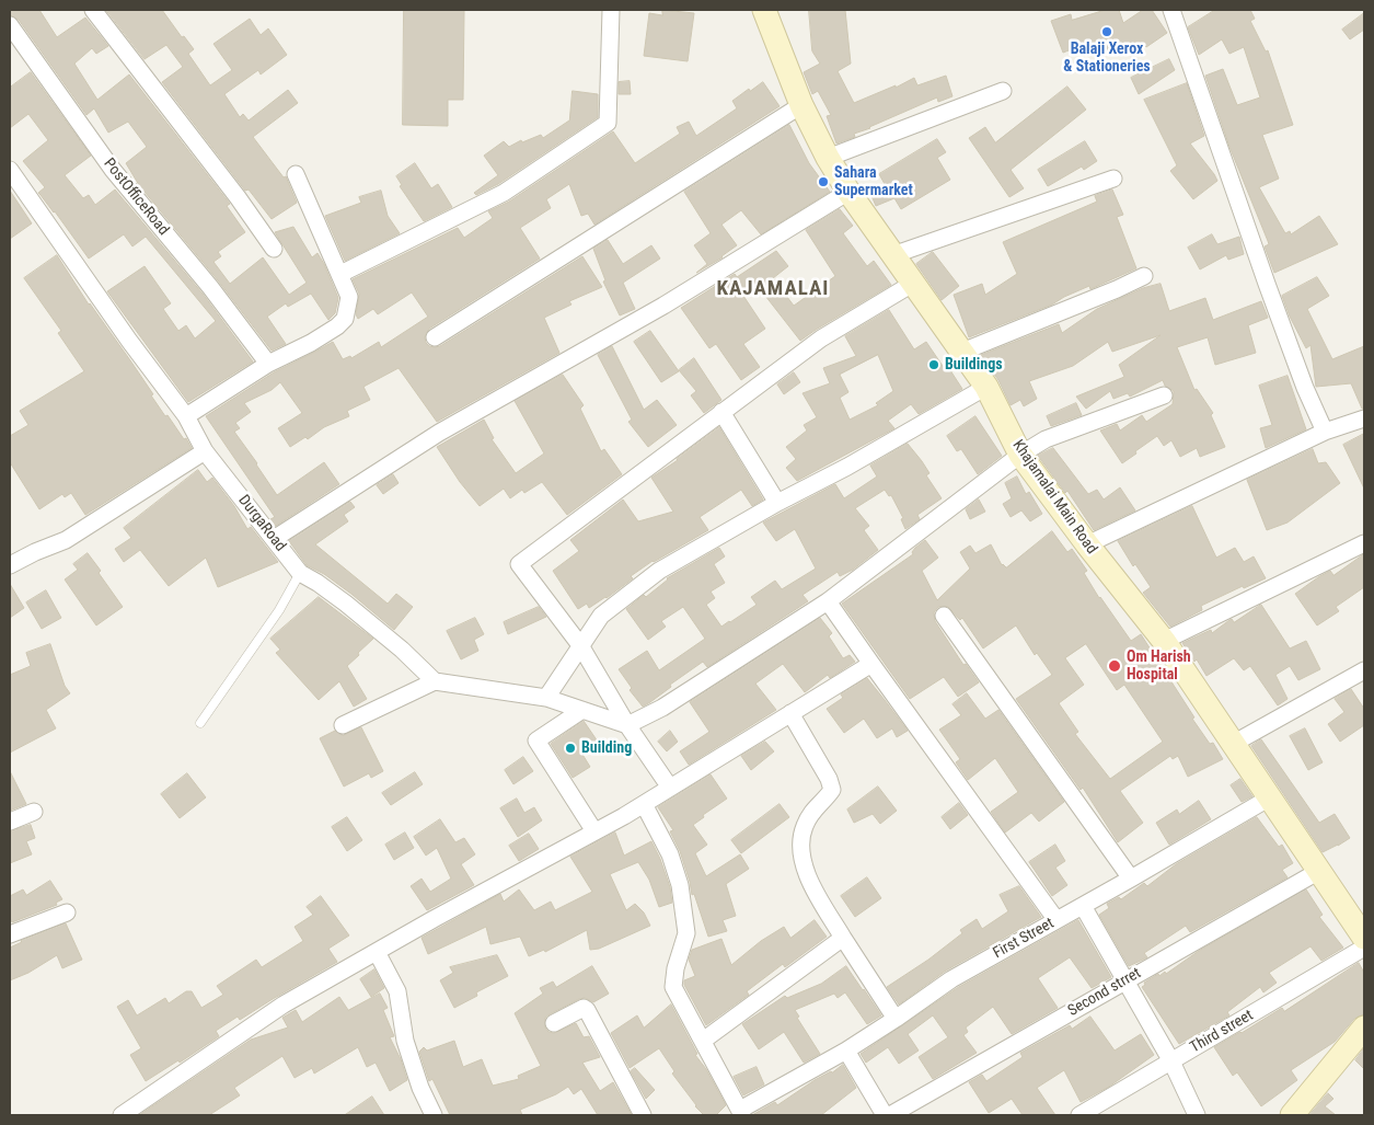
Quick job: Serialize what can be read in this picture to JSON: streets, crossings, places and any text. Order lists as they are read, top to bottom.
{
  "streets": {
    "main road": ["Khajamalai Main Road"],
    "street": [
      "PostOfficeRoad",
      "DurgaRoad",
      "First Street",
      "Second strret",
      "Third street"
    ]
  },
  "crossings": [
    ["Khajamalai Main Road", "First Street"],
    ["Khajamalai Main Road", "Second strret"]
  ],
  "districts": ["KAJAMALAI"],
  "places": [
    "Balaji Xerox & Stationeries",
    "Sahara Supermarket",
    "Buildings",
    "Om Harish Hospital",
    "Building"
  ]
}
